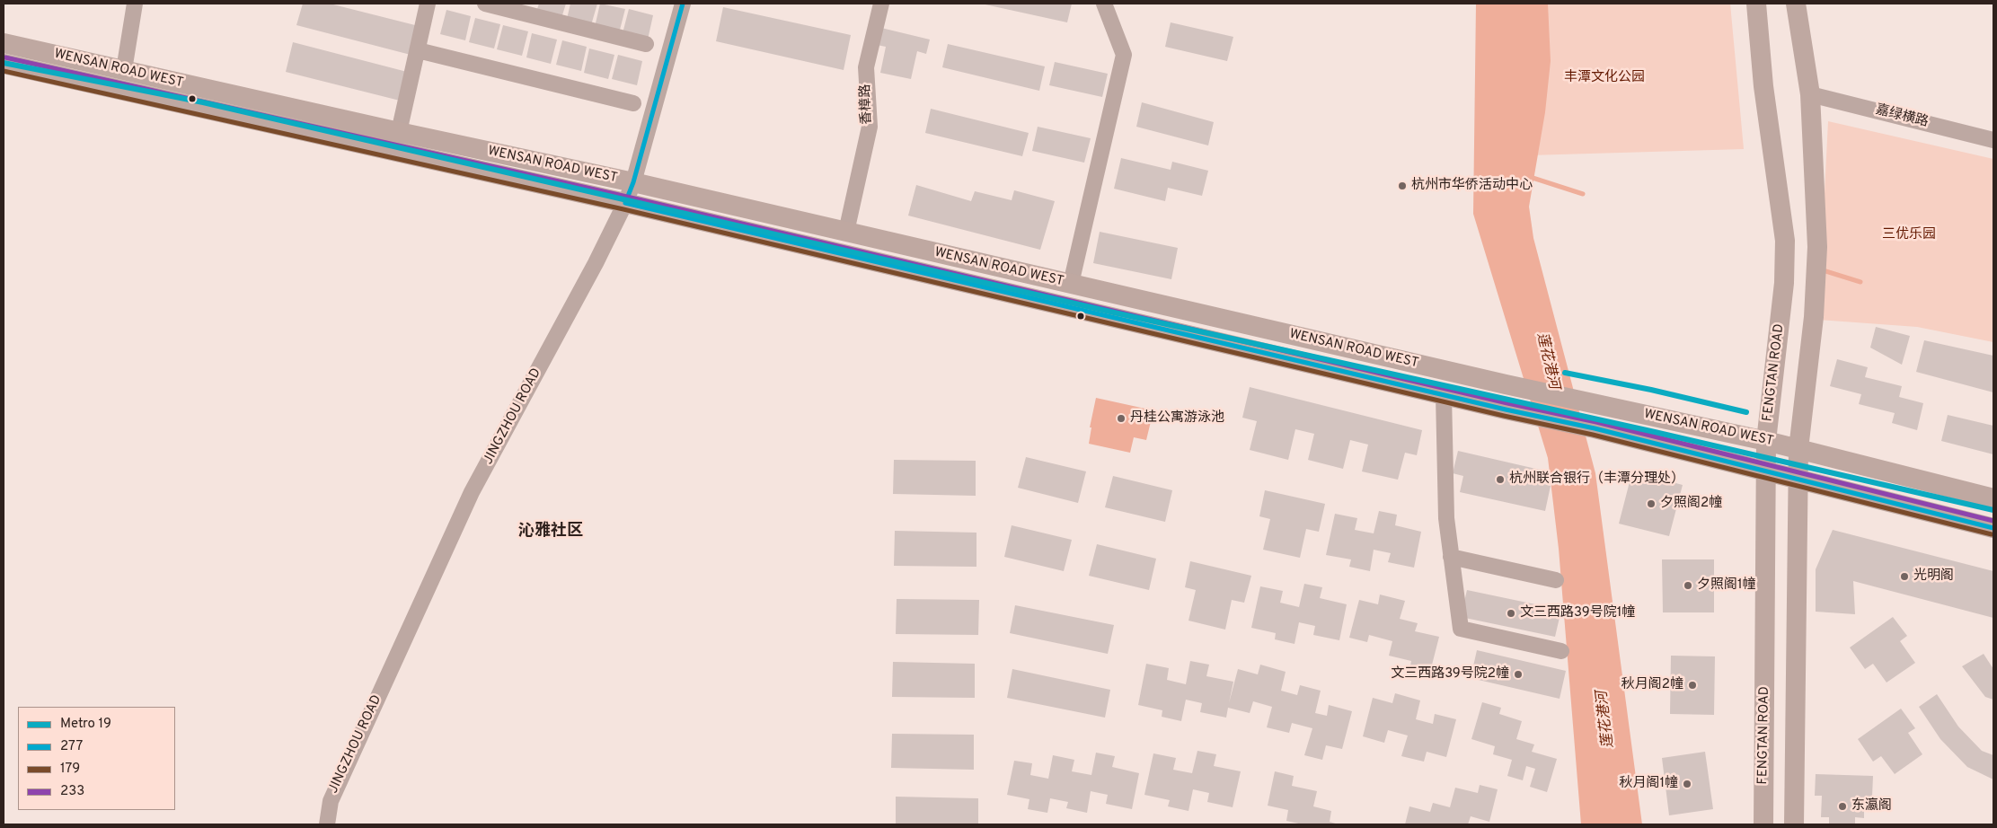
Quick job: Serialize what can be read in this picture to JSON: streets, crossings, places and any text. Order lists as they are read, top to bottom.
{
  "streets": {
    "main road": ["WENSAN ROAD WEST", "FENGTAN ROAD"],
    "street": ["香樟路", "嘉绿横路", "JINGZHOU ROAD"]
  },
  "crossings": [
    ["WENSAN ROAD WEST", "香樟路"],
    ["WENSAN ROAD WEST", "FENGTAN ROAD"],
    ["WENSAN ROAD WEST", "JINGZHOU ROAD"]
  ],
  "districts": ["沁雅社区"],
  "water": ["莲花港河"],
  "parks": ["丰潭文化公园", "三优乐园"],
  "places": [
    "杭州市华侨活动中心",
    "丹桂公寓游泳池",
    "杭州联合银行（丰潭分理处）",
    "夕照阁2幢",
    "光明阁",
    "夕照阁1幢",
    "文三西路39号院1幢",
    "文三西路39号院2幢",
    "秋月阁2幢",
    "秋月阁1幢",
    "东瀛阁"
  ],
  "lines": [
    "transit line 277",
    "transit line 233",
    "metro line 19",
    "transit line 179"
  ],
  "legend": [
    "Metro 19",
    "277",
    "179",
    "233"
  ]
}
